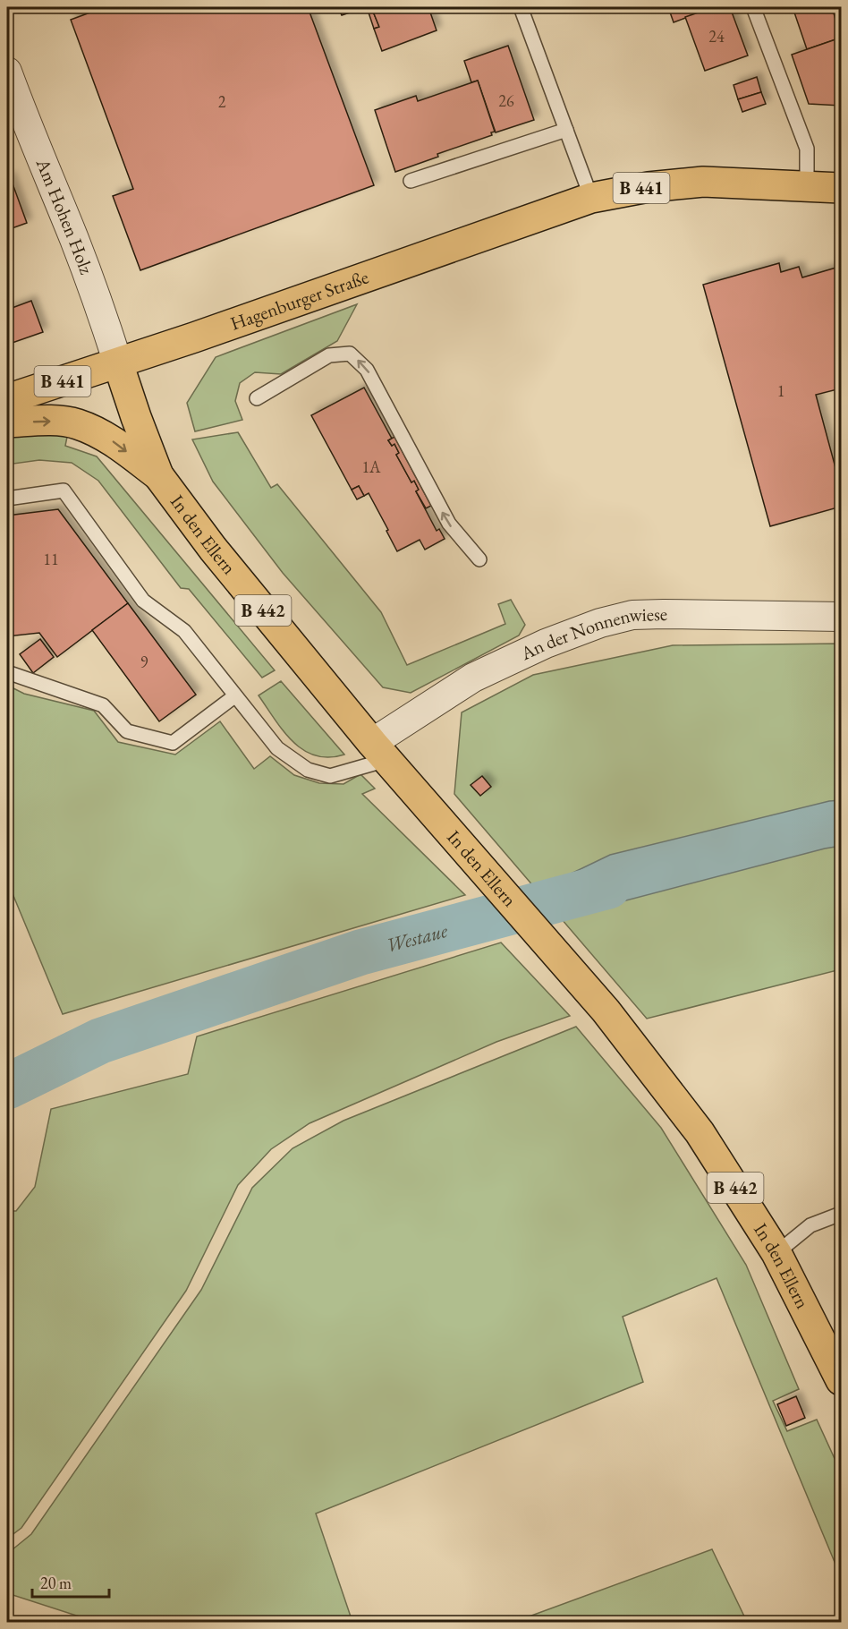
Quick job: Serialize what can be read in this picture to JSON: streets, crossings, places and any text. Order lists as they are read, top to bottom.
{
  "streets": {
    "main road": [
      "B 441",
      "Hagenburger Straße",
      "In den Ellern",
      "B 442"
    ],
    "street": ["Am Hohen Holz", "An der Nonnenwiese"]
  },
  "crossings": [
    ["Am Hohen Holz", "Hagenburger Straße"],
    ["Am Hohen Holz", "In den Ellern"],
    ["Hagenburger Straße", "In den Ellern"],
    ["In den Ellern", "An der Nonnenwiese"]
  ],
  "water": ["Westaue"],
  "house_numbers": [
    "24",
    "26",
    "2",
    "1",
    "1A",
    "11",
    "9"
  ],
  "scale_bar": "20 m"
}
